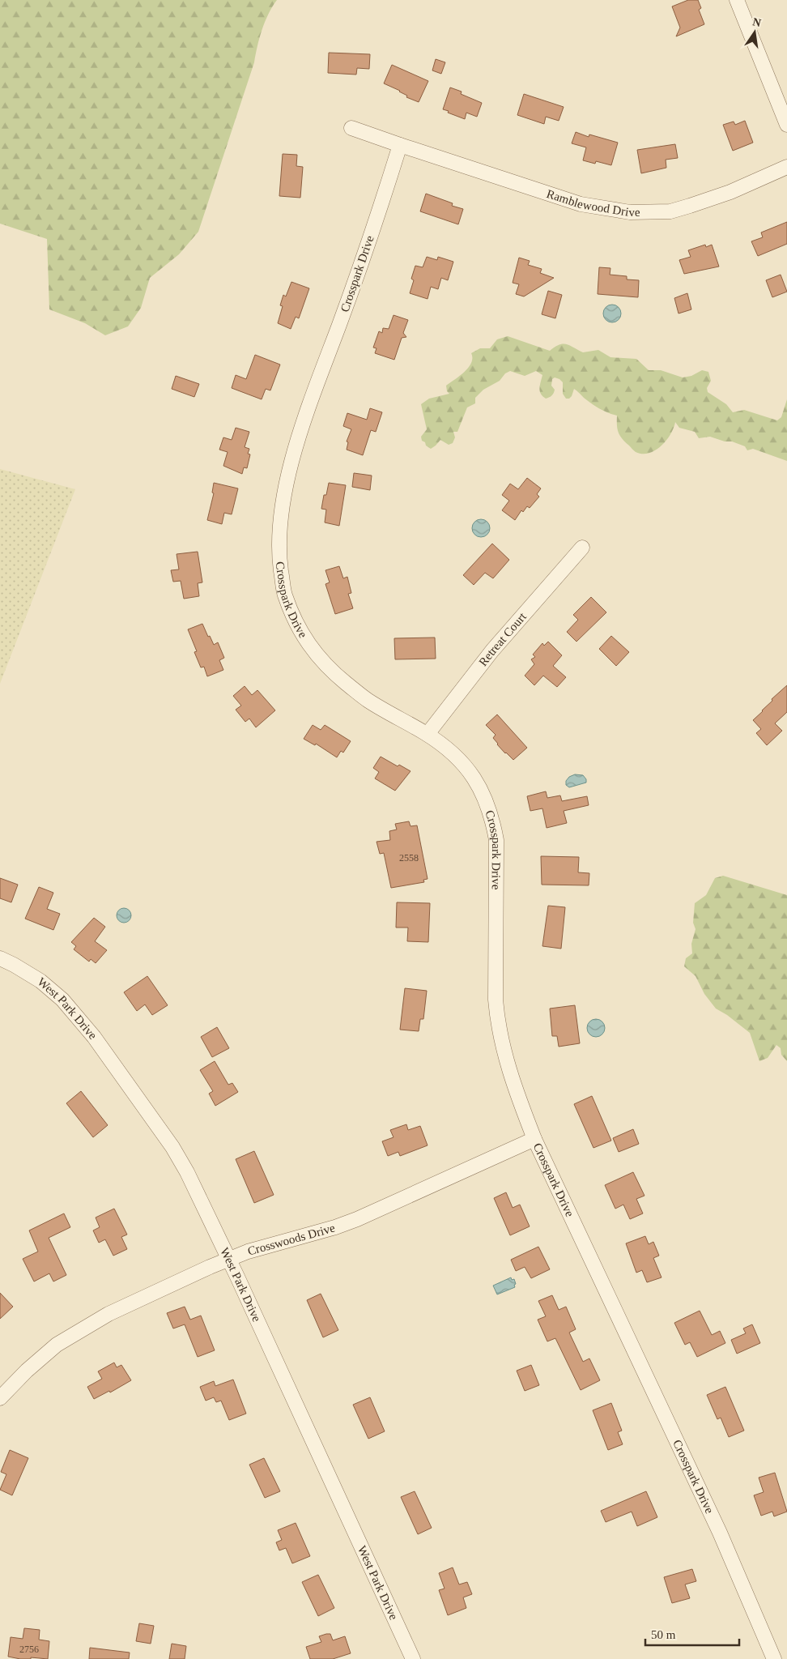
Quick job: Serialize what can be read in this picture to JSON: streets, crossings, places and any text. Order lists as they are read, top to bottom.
{
  "streets": {
    "street": [
      "Ramblewood Drive",
      "Crosspark Drive",
      "Retreat Court",
      "West Park Drive",
      "Crosswoods Drive"
    ]
  },
  "crossings": [
    ["Ramblewood Drive", "Crosspark Drive"],
    ["Crosspark Drive", "Retreat Court"],
    ["Crosspark Drive", "Crosswoods Drive"],
    ["West Park Drive", "Crosswoods Drive"]
  ],
  "house_numbers": ["2558", "2756"],
  "scale_bar": "50 m",
  "north": "top"
}
